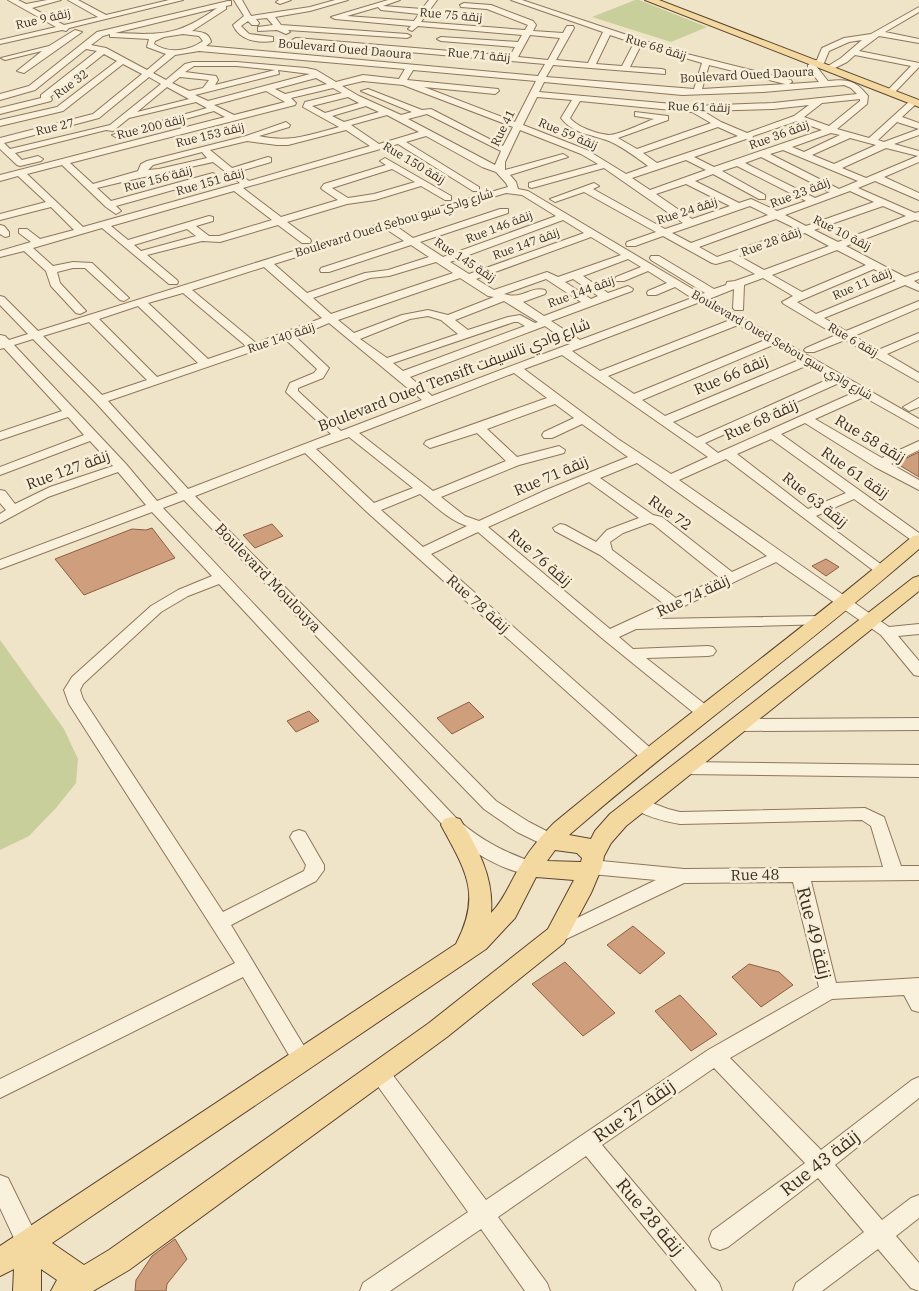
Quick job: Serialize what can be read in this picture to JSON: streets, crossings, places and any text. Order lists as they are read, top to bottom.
{
  "streets": {
    "street": [
      "Rue 75 زنقة",
      "Rue 9 زنقة",
      "Rue 68 زنقة",
      "Boulevard Oued Daoura",
      "Rue 71 زنقة",
      "Rue 32",
      "Rue 61 زنقة",
      "Rue 27",
      "Rue 200 زنقة",
      "Rue 41",
      "Rue 59 زنقة",
      "Rue 153 زنقة",
      "Rue 36 زنقة",
      "Rue 150 زنقة",
      "Rue 156 زنقة",
      "Rue 151 زنقة",
      "Rue 23 زنقة",
      "Rue 24 زنقة",
      "Boulevard Oued Sebou شارع وادي سبو",
      "Rue 146 زنقة",
      "Rue 10 زنقة",
      "Rue 28 زنقة",
      "Rue 147 زنقة",
      "Rue 145 زنقة",
      "Rue 11 زنقة",
      "Rue 144 زنقة",
      "Rue 140 زنقة",
      "Rue 6 زنقة",
      "Boulevard Oued Tensift شارع وادي تانسيفت",
      "Rue 66 زنقة",
      "Rue 58 زنقة",
      "Rue 127 زنقة",
      "Rue 63 زنقة",
      "Rue 72",
      "Rue 76 زنقة",
      "Boulevard Moulouya",
      "Rue 74 زنقة",
      "Rue 78 زنقة",
      "Rue 48",
      "Rue 49 زنقة",
      "Rue 27 زنقة",
      "Rue 43 زنقة"
    ]
  },
  "crossings": [
    ["Rue 75 زنقة", "Rue 41"],
    ["Rue 68 زنقة", "Boulevard Oued Daoura"],
    ["Rue 68 زنقة", "Rue 71 زنقة"],
    ["Rue 68 زنقة", "Rue 61 زنقة"],
    ["Rue 68 زنقة", "Rue 41"],
    ["Rue 68 زنقة", "Boulevard Oued Sebou شارع وادي سبو"],
    ["Rue 68 زنقة", "Rue 58 زنقة"],
    ["Rue 68 زنقة", "Rue 63 زنقة"],
    ["Boulevard Oued Daoura", "Rue 41"],
    ["Rue 71 زنقة", "Rue 41"],
    ["Rue 71 زنقة", "Rue 72"],
    ["Rue 71 زنقة", "Rue 76 زنقة"],
    ["Rue 71 زنقة", "Rue 78 زنقة"],
    ["Rue 61 زنقة", "Rue 41"],
    ["Rue 61 زنقة", "Rue 36 زنقة"],
    ["Rue 200 زنقة", "Rue 59 زنقة"],
    ["Rue 200 زنقة", "Rue 153 زنقة"],
    ["Rue 41", "Rue 59 زنقة"],
    ["Rue 59 زنقة", "Rue 36 زنقة"],
    ["Rue 59 زنقة", "Rue 24 زنقة"],
    ["Rue 150 زنقة", "Rue 151 زنقة"],
    ["Rue 150 زنقة", "Boulevard Oued Sebou شارع وادي سبو"],
    ["Rue 23 زنقة", "Rue 10 زنقة"],
    ["Rue 23 زنقة", "Rue 28 زنقة"],
    ["Rue 24 زنقة", "Boulevard Oued Sebou شارع وادي سبو"],
    ["Rue 24 زنقة", "Rue 10 زنقة"],
    ["Boulevard Oued Sebou شارع وادي سبو", "Rue 146 زنقة"],
    ["Boulevard Oued Sebou شارع وادي سبو", "Rue 147 زنقة"],
    ["Boulevard Oued Sebou شارع وادي سبو", "Rue 145 زنقة"],
    ["Boulevard Oued Sebou شارع وادي سبو", "Boulevard Oued Tensift شارع وادي تانسيفت"],
    ["Boulevard Oued Sebou شارع وادي سبو", "Rue 66 زنقة"],
    ["Boulevard Oued Sebou شارع وادي سبو", "Boulevard Moulouya"],
    ["Rue 146 زنقة", "Rue 145 زنقة"],
    ["Rue 10 زنقة", "Rue 28 زنقة"],
    ["Rue 10 زنقة", "Rue 11 زنقة"],
    ["Rue 10 زنقة", "Boulevard Oued Tensift شارع وادي تانسيفت"],
    ["Rue 28 زنقة", "Rue 27 زنقة"],
    ["Rue 147 زنقة", "Rue 145 زنقة"],
    ["Rue 147 زنقة", "Rue 140 زنقة"],
    ["Rue 145 زنقة", "Rue 144 زنقة"],
    ["Rue 145 زنقة", "Rue 140 زنقة"],
    ["Rue 145 زنقة", "Boulevard Oued Tensift شارع وادي تانسيفت"],
    ["Rue 11 زنقة", "Rue 6 زنقة"],
    ["Rue 140 زنقة", "Rue 76 زنقة"],
    ["Rue 140 زنقة", "Boulevard Moulouya"],
    ["Boulevard Oued Tensift شارع وادي تانسيفت", "Rue 63 زنقة"],
    ["Boulevard Oued Tensift شارع وادي تانسيفت", "Rue 76 زنقة"],
    ["Boulevard Oued Tensift شارع وادي تانسيفت", "Boulevard Moulouya"],
    ["Boulevard Oued Tensift شارع وادي تانسيفت", "Rue 78 زنقة"],
    ["Rue 66 زنقة", "Rue 63 زنقة"],
    ["Rue 72", "Rue 74 زنقة"],
    ["Rue 76 زنقة", "Rue 74 زنقة"],
    ["Rue 48", "Rue 49 زنقة"],
    ["Rue 49 زنقة", "Rue 27 زنقة"]
  ]
}
